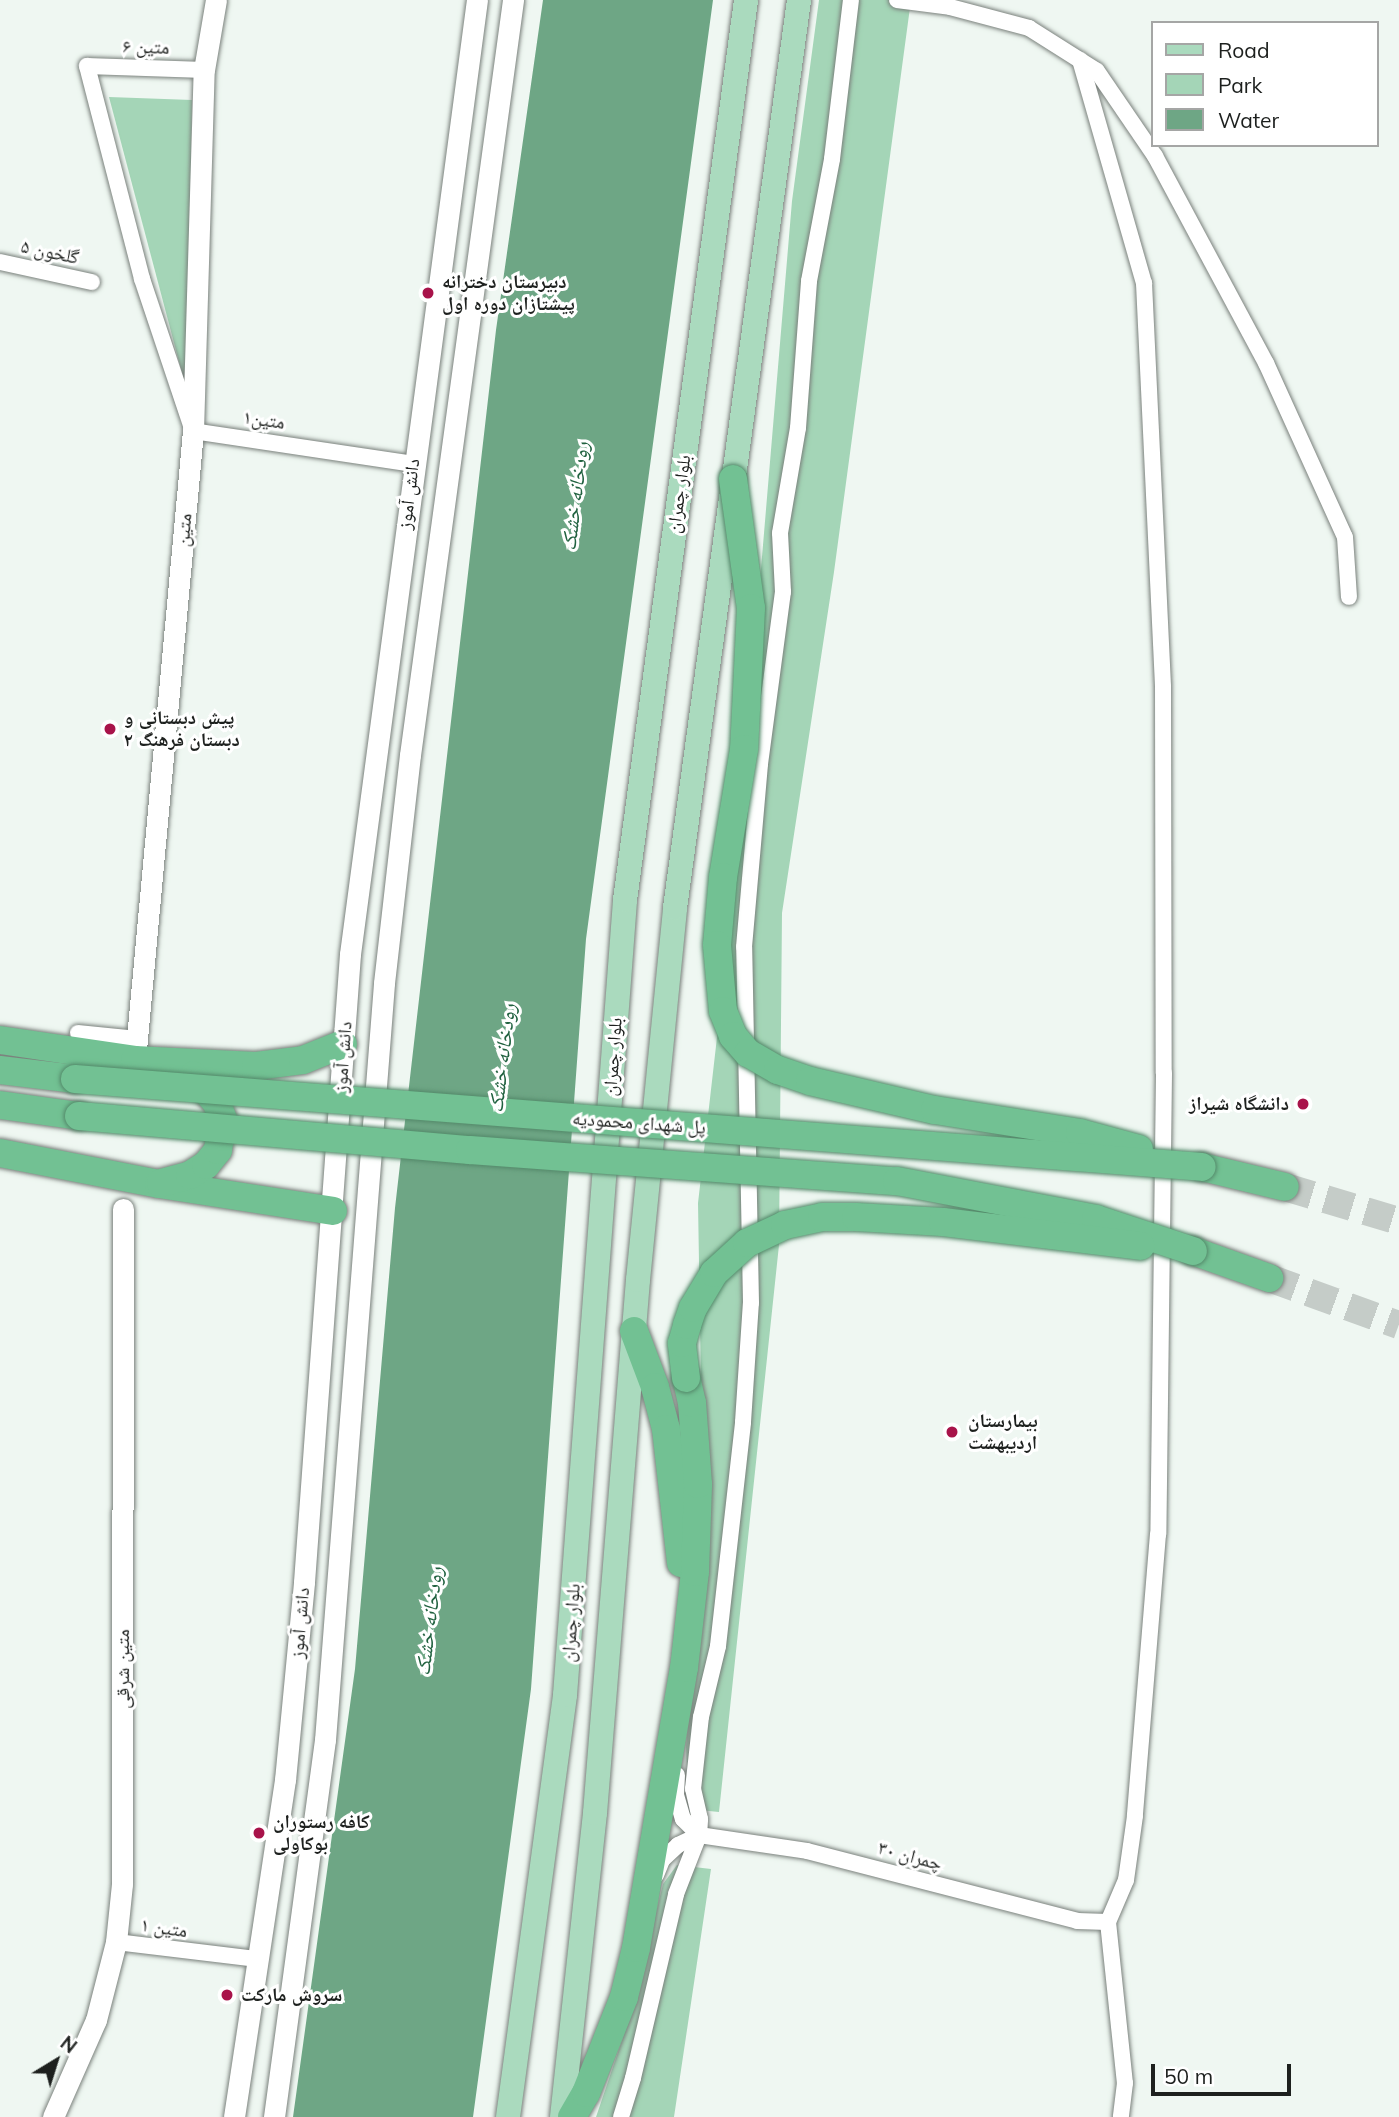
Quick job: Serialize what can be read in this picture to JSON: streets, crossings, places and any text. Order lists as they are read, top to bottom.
{
  "streets": {
    "highway": ["پل شهدای محمودیه"],
    "main road": [
      "دانش آموز",
      "بلوار چمران",
      "متین",
      "متین شرقی"
    ],
    "street": [
      "۶ متین",
      "۵ گلخون",
      "متین۱",
      "۳۰ چمران",
      "متین ۱"
    ]
  },
  "crossings": [
    ["۶ متین", "متین۱"],
    ["۶ متین", "متین"],
    ["متین۱", "دانش آموز"],
    ["متین۱", "متین"],
    ["دانش آموز", "متین ۱"],
    ["متین شرقی", "متین ۱"]
  ],
  "water": ["رودخانه خشک"],
  "places": [
    "دبیرستان دخترانه پیشتازان دوره اول",
    "پیش دبستانی و دبستان فرهنگ ۲",
    "دانشگاه شیراز",
    "بیمارستان اردیبهشت",
    "کافه رستوران بوکاولی",
    "سروش مارکت"
  ],
  "legend": ["Road", "Park", "Water"],
  "scale_bar": "50 m",
  "north": "top right"
}
